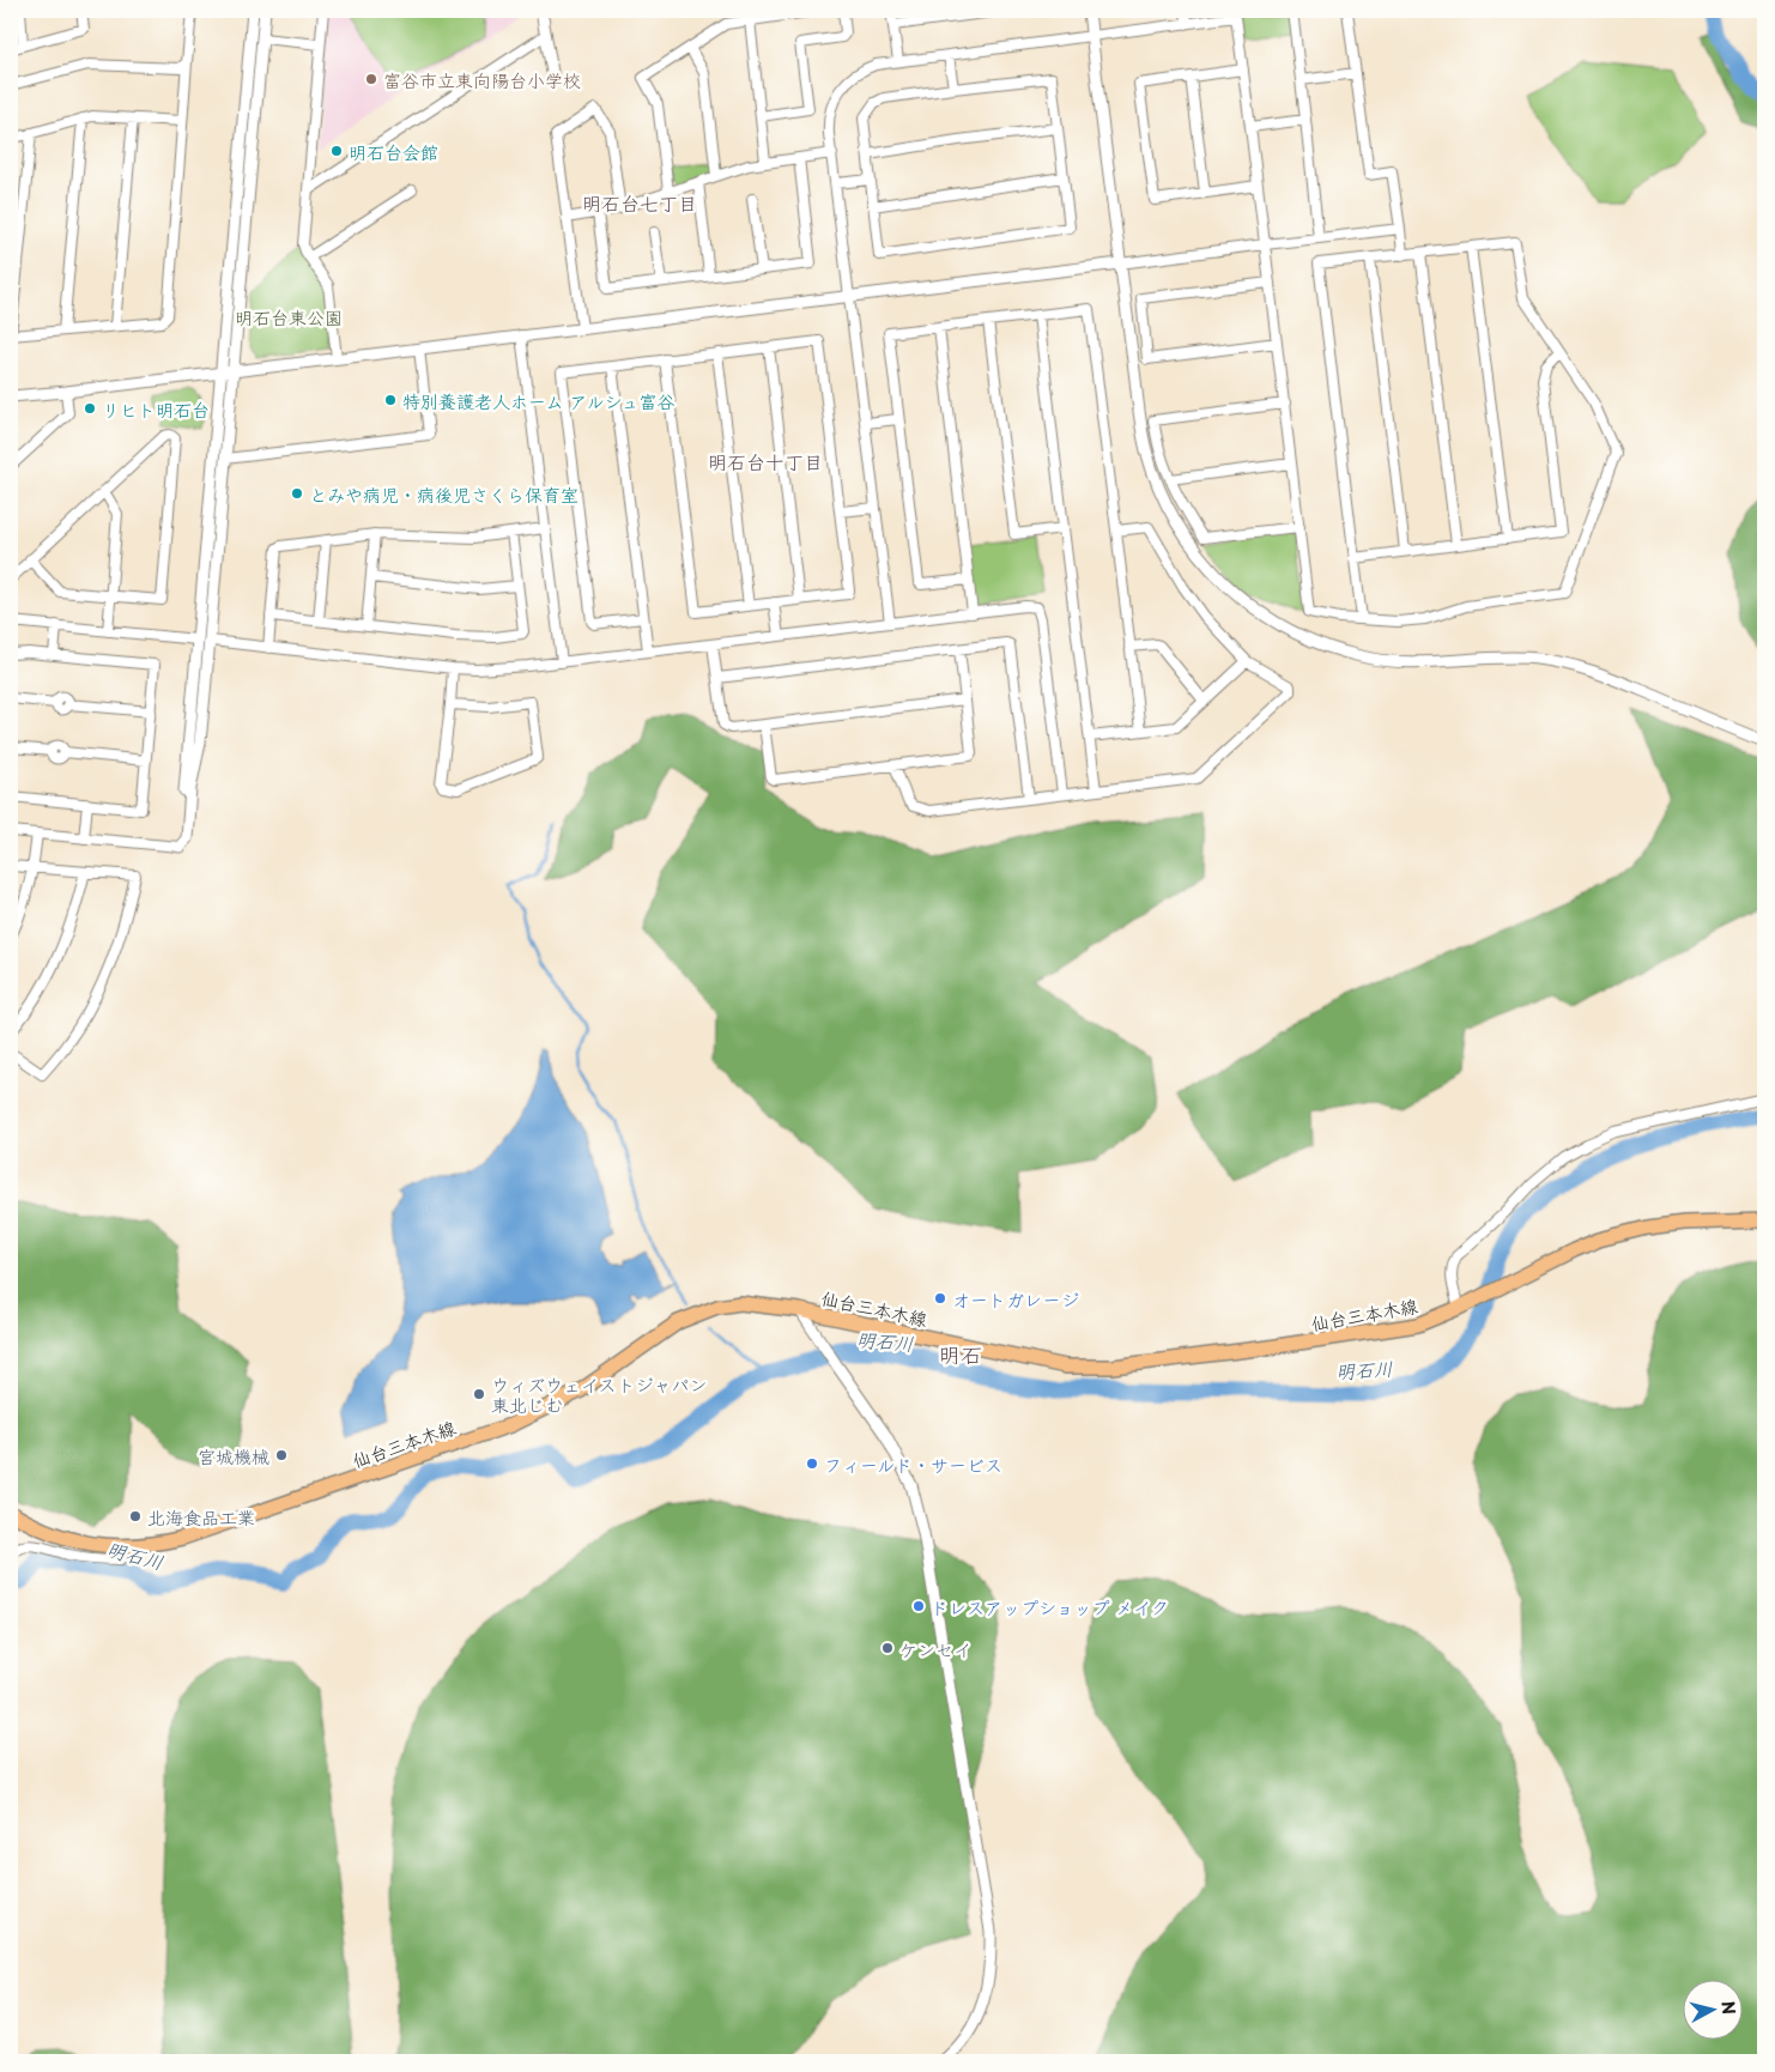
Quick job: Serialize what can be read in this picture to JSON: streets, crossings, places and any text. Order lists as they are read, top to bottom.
{
  "streets": {
    "main road": ["仙台三本木線"]
  },
  "districts": ["明石台七丁目", "明石台十丁目", "明石"],
  "water": ["明石川"],
  "parks": ["明石台東公園"],
  "places": [
    "富谷市立東向陽台小学校",
    "明石台会館",
    "特別養護老人ホーム アルシュ富谷",
    "リヒト明石台",
    "とみや病児・病後児さくら保育室",
    "オートガレージ",
    "ウィズウェイストジャパン 東北じむ",
    "宮城機械",
    "フィールド・サービス",
    "北海食品工業",
    "ドレスアップショップ メイク",
    "ケンセイ"
  ],
  "north": "right"
}
